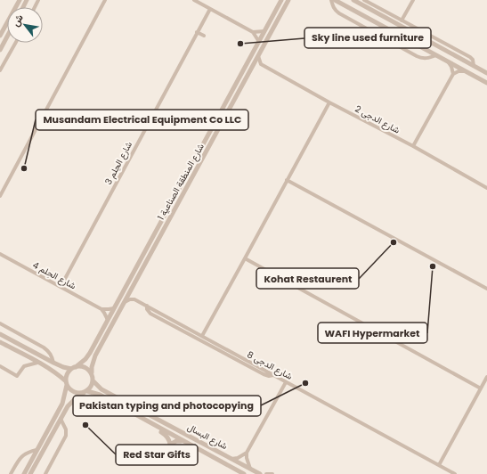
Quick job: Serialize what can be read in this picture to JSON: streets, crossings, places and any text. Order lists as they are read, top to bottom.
{
  "streets": {
    "street": [
      "شارع الدجى 2",
      "شارع الحِلم 3",
      "شارع المنطقة الصناعية 1",
      "شارع الحِلم 4",
      "شارع الدجى 8",
      "شارع البسال"
    ]
  },
  "crossings": [
    ["شارع الحِلم 3", "شارع الحِلم 4"],
    ["شارع المنطقة الصناعية 1", "شارع البسال"]
  ],
  "places": [
    "Sky line used furniture",
    "Musandam Electrical Equipment Co LLC",
    "Kohat Restaurent",
    "WAFI Hypermarket",
    "Pakistan typing and photocopying",
    "Red Star Gifts"
  ],
  "north": "top left"
}
